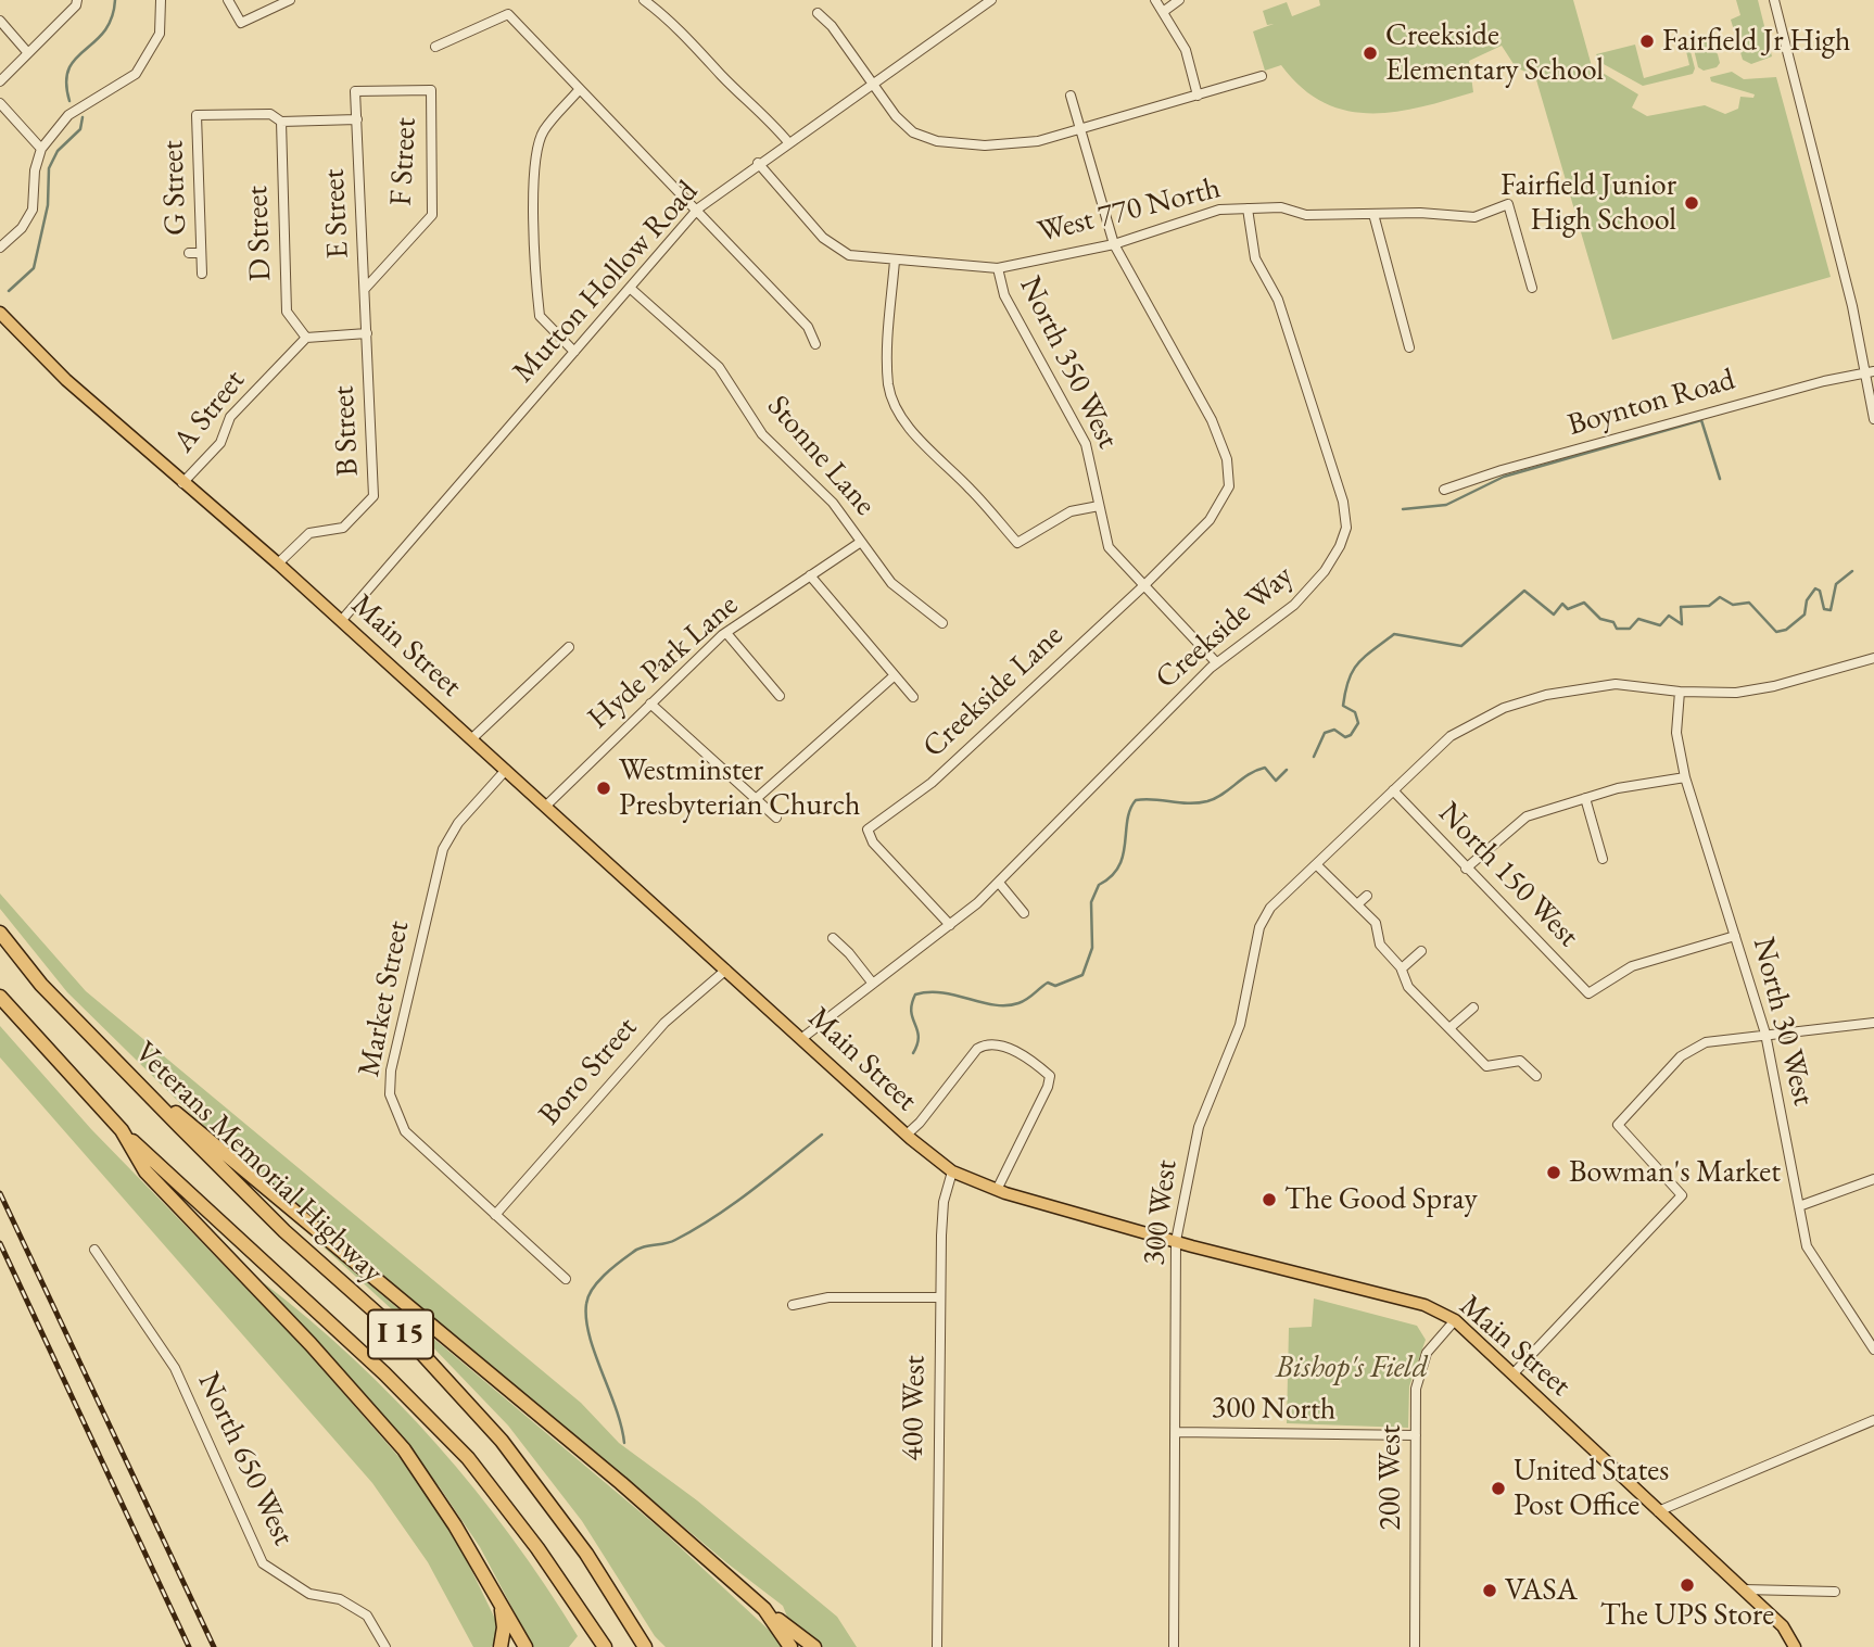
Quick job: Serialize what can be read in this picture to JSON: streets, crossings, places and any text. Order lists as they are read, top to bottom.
{
  "streets": {
    "highway": ["Veterans Memorial Highway", "I 15"],
    "main road": ["Main Street"],
    "street": [
      "F Street",
      "G Street",
      "West 770 North",
      "E Street",
      "D Street",
      "Mutton Hollow Road",
      "North 350 West",
      "Boynton Road",
      "A Street",
      "B Street",
      "Stonne Lane",
      "Creekside Way",
      "Hyde Park Lane",
      "Creekside Lane",
      "North 150 West",
      "Market Street",
      "North 30 West",
      "Boro Street",
      "300 West",
      "400 West",
      "300 North",
      "North 650 West",
      "200 West"
    ]
  },
  "crossings": [
    ["F Street", "E Street"],
    ["G Street", "D Street"],
    ["West 770 North", "Mutton Hollow Road"],
    ["West 770 North", "North 350 West"],
    ["West 770 North", "Creekside Way"],
    ["West 770 North", "Creekside Lane"],
    ["E Street", "B Street"],
    ["D Street", "A Street"],
    ["Mutton Hollow Road", "Stonne Lane"],
    ["Mutton Hollow Road", "Main Street"],
    ["North 350 West", "Creekside Way"],
    ["North 350 West", "Creekside Lane"],
    ["A Street", "Main Street"],
    ["B Street", "Main Street"],
    ["Stonne Lane", "Hyde Park Lane"],
    ["Creekside Way", "Main Street"],
    ["Creekside Way", "Creekside Lane"],
    ["Main Street", "Hyde Park Lane"],
    ["Main Street", "Market Street"],
    ["Main Street", "Boro Street"],
    ["Main Street", "300 West"],
    ["Main Street", "400 West"],
    ["Main Street", "200 West"],
    ["North 150 West", "North 30 West"],
    ["North 150 West", "300 West"],
    ["Market Street", "Boro Street"],
    ["North 30 West", "300 West"],
    ["300 West", "300 North"],
    ["300 North", "200 West"]
  ],
  "parks": ["Bishop's Field"],
  "places": [
    "Fairfield Jr High",
    "Creekside Elementary School",
    "Fairfield Junior High School",
    "Westminster Presbyterian Church",
    "Bowman's Market",
    "The Good Spray",
    "United States Post Office",
    "The UPS Store",
    "VASA"
  ]
}
